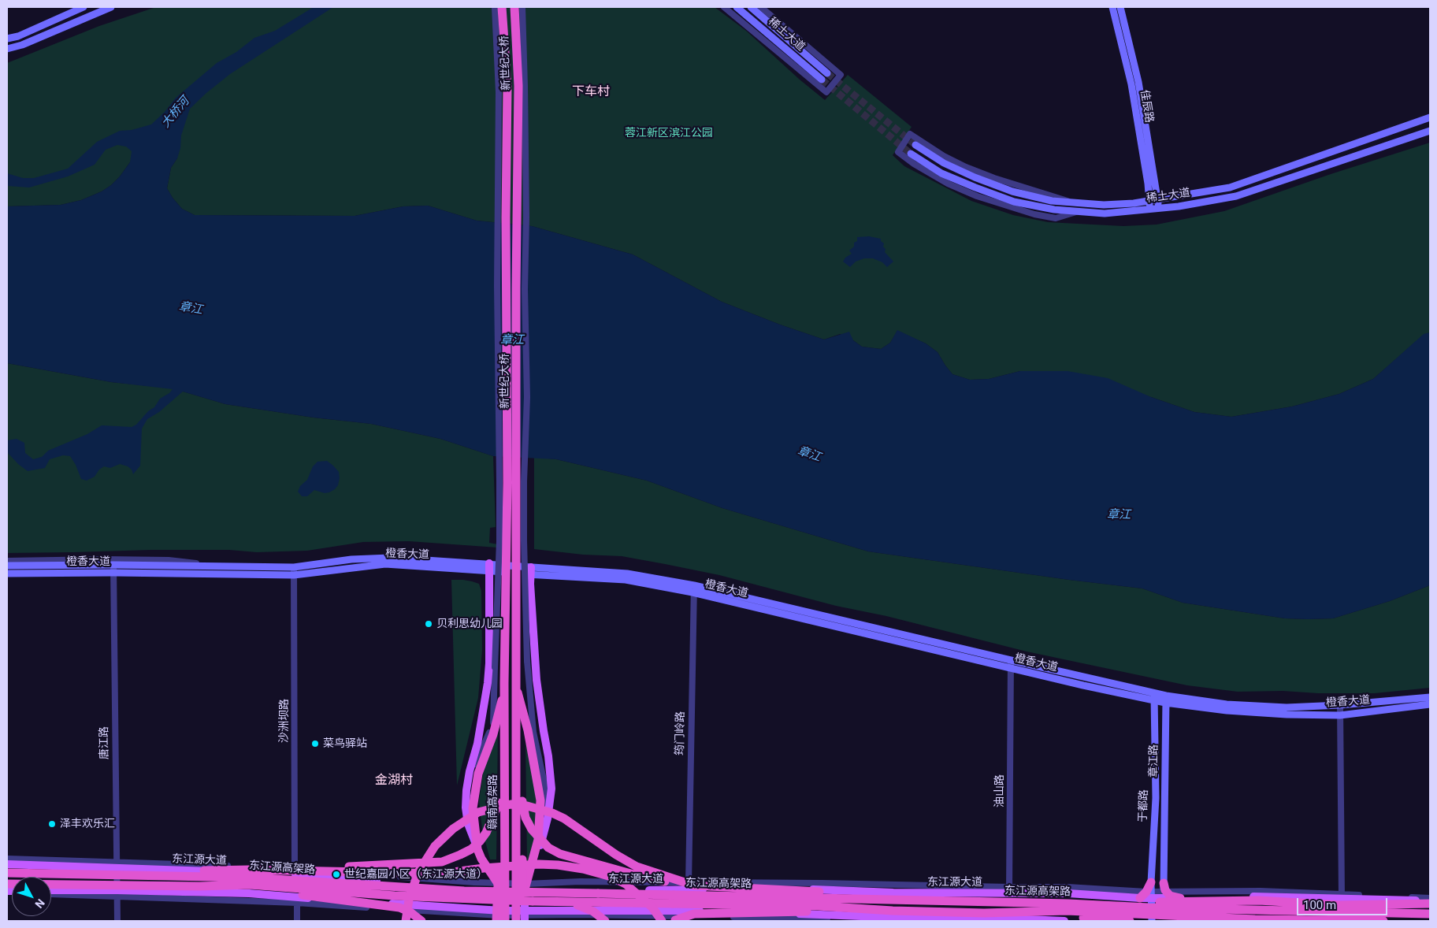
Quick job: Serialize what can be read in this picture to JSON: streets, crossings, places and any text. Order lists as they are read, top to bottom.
{
  "streets": {
    "highway": ["新世纪大桥", "赣南高架路", "东江源高架路"],
    "main road": [
      "稀土大道",
      "佳辰路",
      "橙香大道",
      "章江路",
      "于都路",
      "东江源大道"
    ],
    "street": [
      "沙洲坝路",
      "筠门岭路",
      "唐江路",
      "油山路"
    ]
  },
  "crossings": [
    ["稀土大道", "佳辰路"],
    ["新世纪大桥", "赣南高架路"],
    ["橙香大道", "沙洲坝路"],
    ["橙香大道", "筠门岭路"],
    ["橙香大道", "唐江路"],
    ["橙香大道", "章江路"],
    ["橙香大道", "油山路"],
    ["橙香大道", "于都路"],
    ["沙洲坝路", "东江源大道"],
    ["唐江路", "东江源大道"],
    ["章江路", "东江源大道"],
    ["油山路", "东江源大道"],
    ["于都路", "东江源大道"]
  ],
  "districts": ["下车村", "金湖村"],
  "water": ["大桥河", "章江"],
  "parks": ["蓉江新区滨江公园"],
  "places": [
    "贝利思幼儿园",
    "菜鸟驿站",
    "泽丰欢乐汇",
    "世纪嘉园小区（东江源大道）"
  ],
  "scale_bar": "100 m",
  "north": "bottom right"
}
